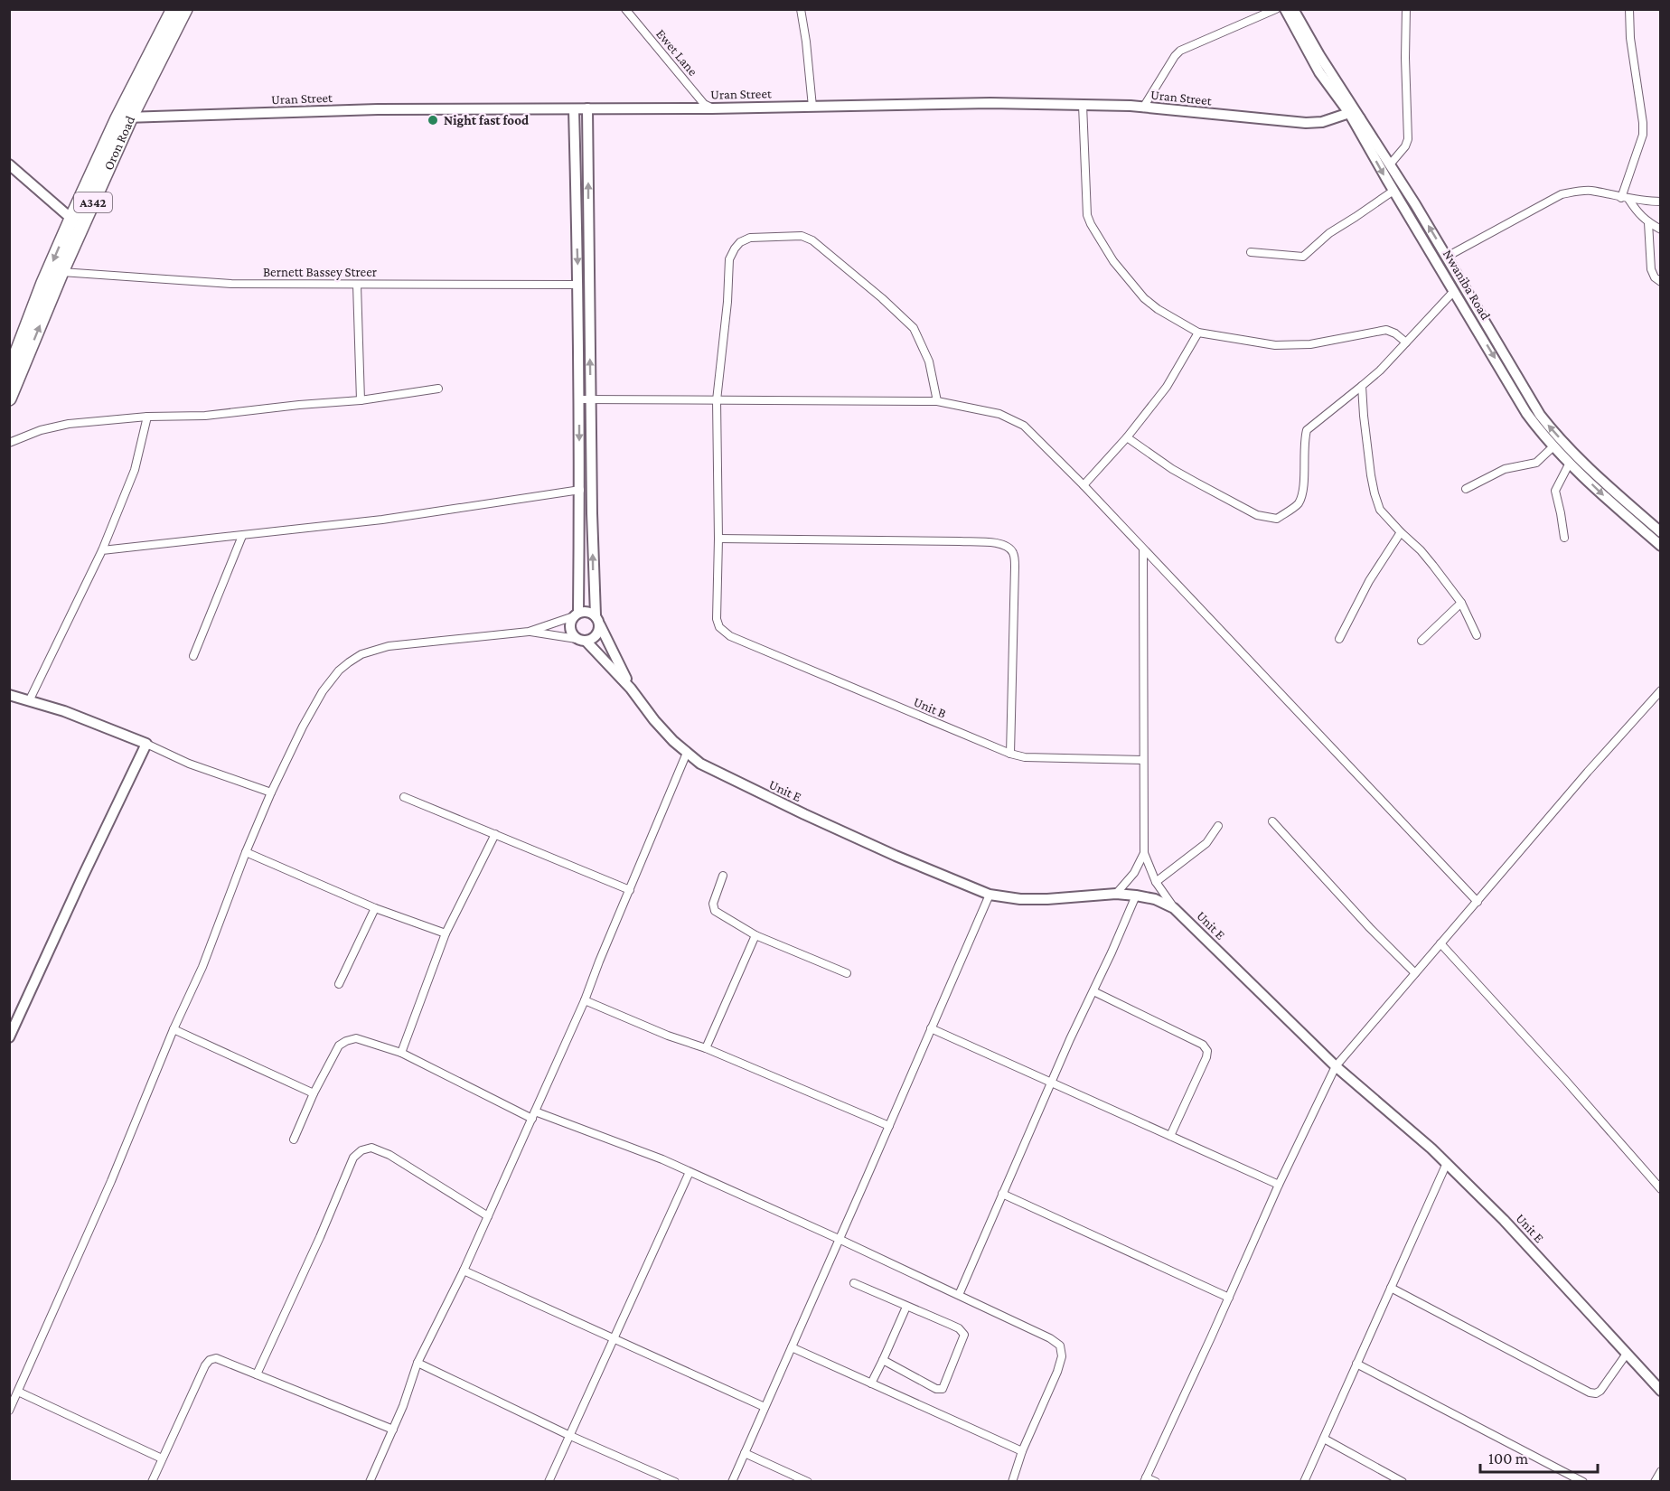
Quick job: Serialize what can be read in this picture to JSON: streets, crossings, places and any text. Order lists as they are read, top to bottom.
{
  "streets": {
    "highway": ["Oron Road", "A342"],
    "street": [
      "Ewet Lane",
      "Uran Street",
      "Bernett Bassey Streer",
      "Nwaniba Road",
      "Unit B",
      "Unit E"
    ]
  },
  "crossings": [
    ["Ewet Lane", "Uran Street"],
    ["Uran Street", "Oron Road"],
    ["Uran Street", "Nwaniba Road"],
    ["Oron Road", "Bernett Bassey Streer"]
  ],
  "places": ["Night fast food"],
  "scale_bar": "100 m"
}
